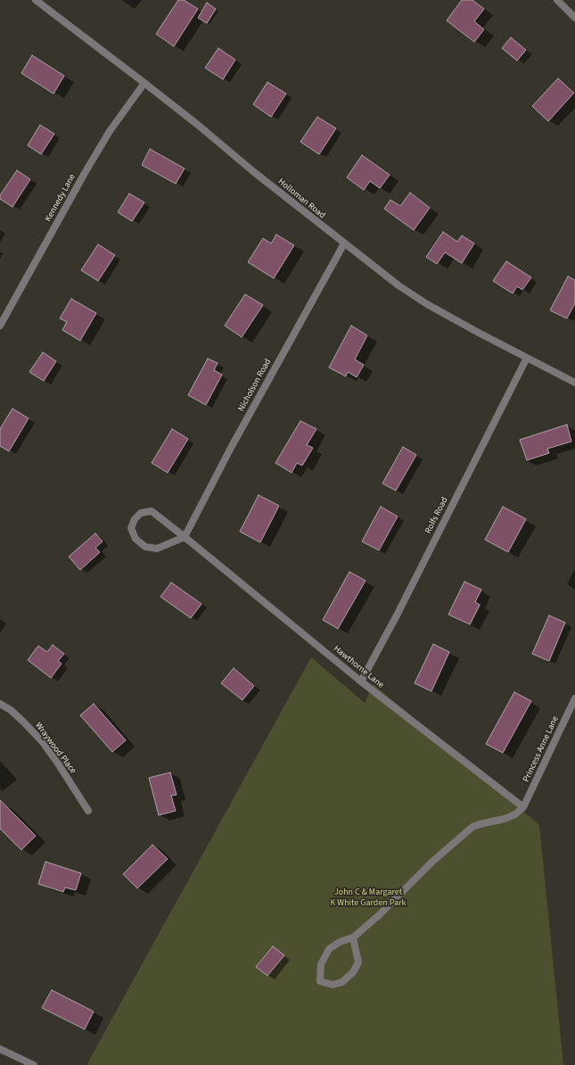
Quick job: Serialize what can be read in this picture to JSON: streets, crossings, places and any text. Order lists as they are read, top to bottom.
{
  "streets": {
    "street": [
      "Kennedy Lane",
      "Holloman Road",
      "Nicholson Road",
      "Rolfs Road",
      "Hawthorne Lane",
      "Wraywood Place",
      "Princess Anne Lane"
    ]
  },
  "crossings": [
    ["Kennedy Lane", "Holloman Road"],
    ["Holloman Road", "Nicholson Road"],
    ["Holloman Road", "Rolfs Road"],
    ["Nicholson Road", "Hawthorne Lane"],
    ["Rolfs Road", "Hawthorne Lane"],
    ["Hawthorne Lane", "Princess Anne Lane"]
  ],
  "parks": ["John C & Margaret K White Garden Park"]
}
